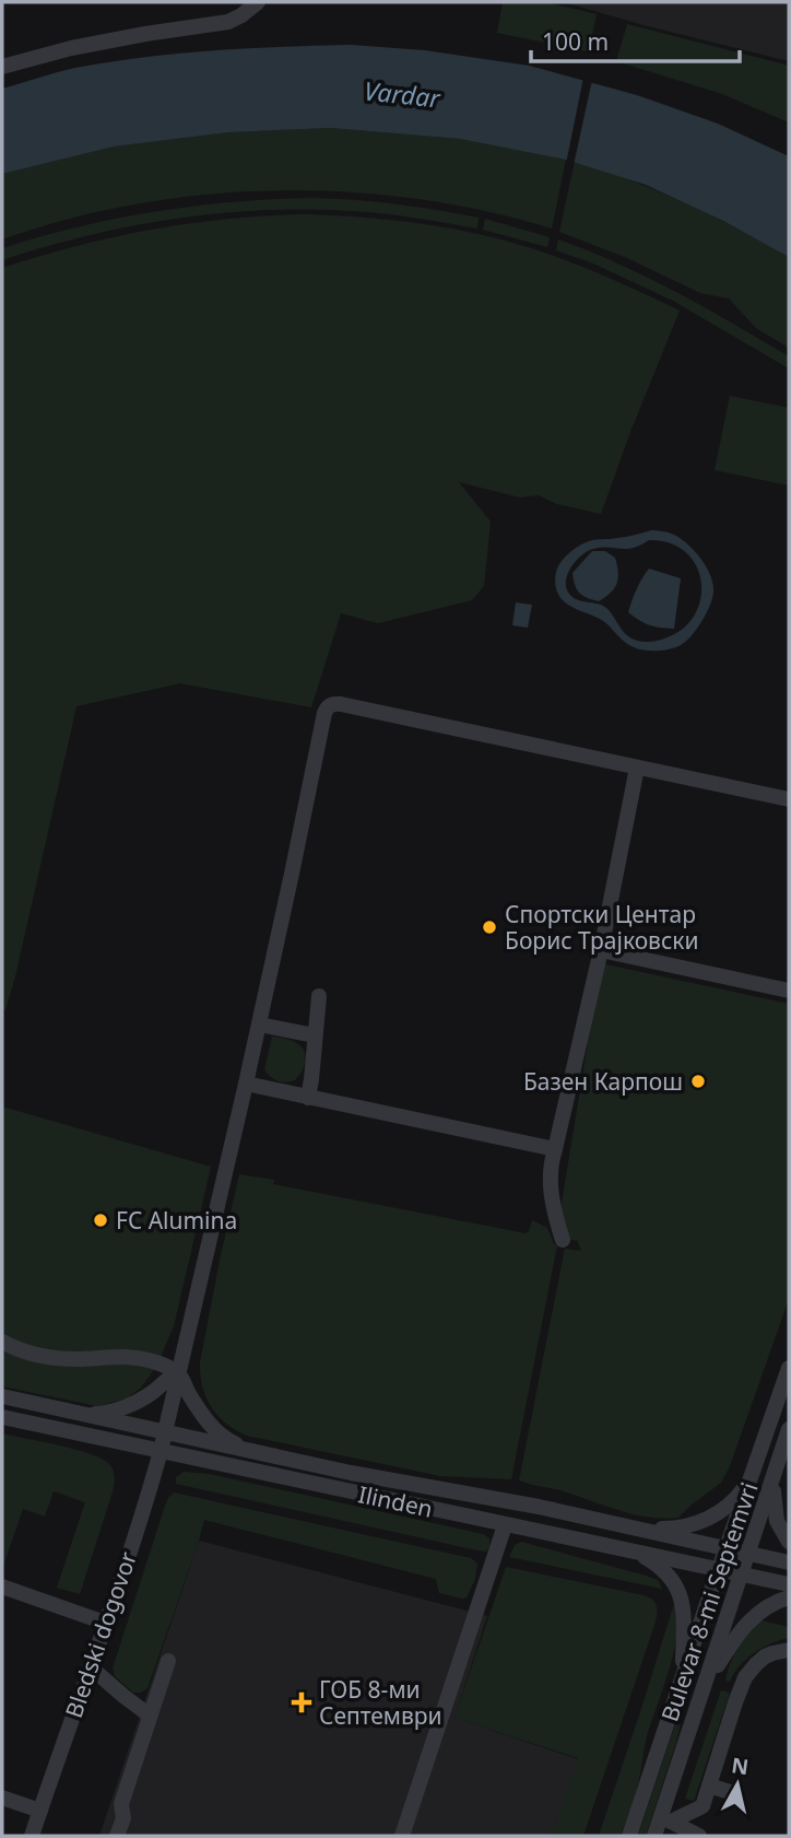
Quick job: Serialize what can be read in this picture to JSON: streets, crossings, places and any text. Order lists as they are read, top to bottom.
{
  "streets": {
    "street": ["Ilinden", "Bulevar 8-mi Septemvri", "Bledski dogovor"]
  },
  "crossings": [
    ["Ilinden", "Bulevar 8-mi Septemvri"],
    ["Ilinden", "Bledski dogovor"]
  ],
  "water": ["Vardar"],
  "places": {
    "other": ["Спортски Центар Борис Трајковски", "Базен Карпош", "FC Alumina"],
    "health": ["ГОБ 8-ми Септември"]
  },
  "scale_bar": "100 m",
  "north": "top"
}
